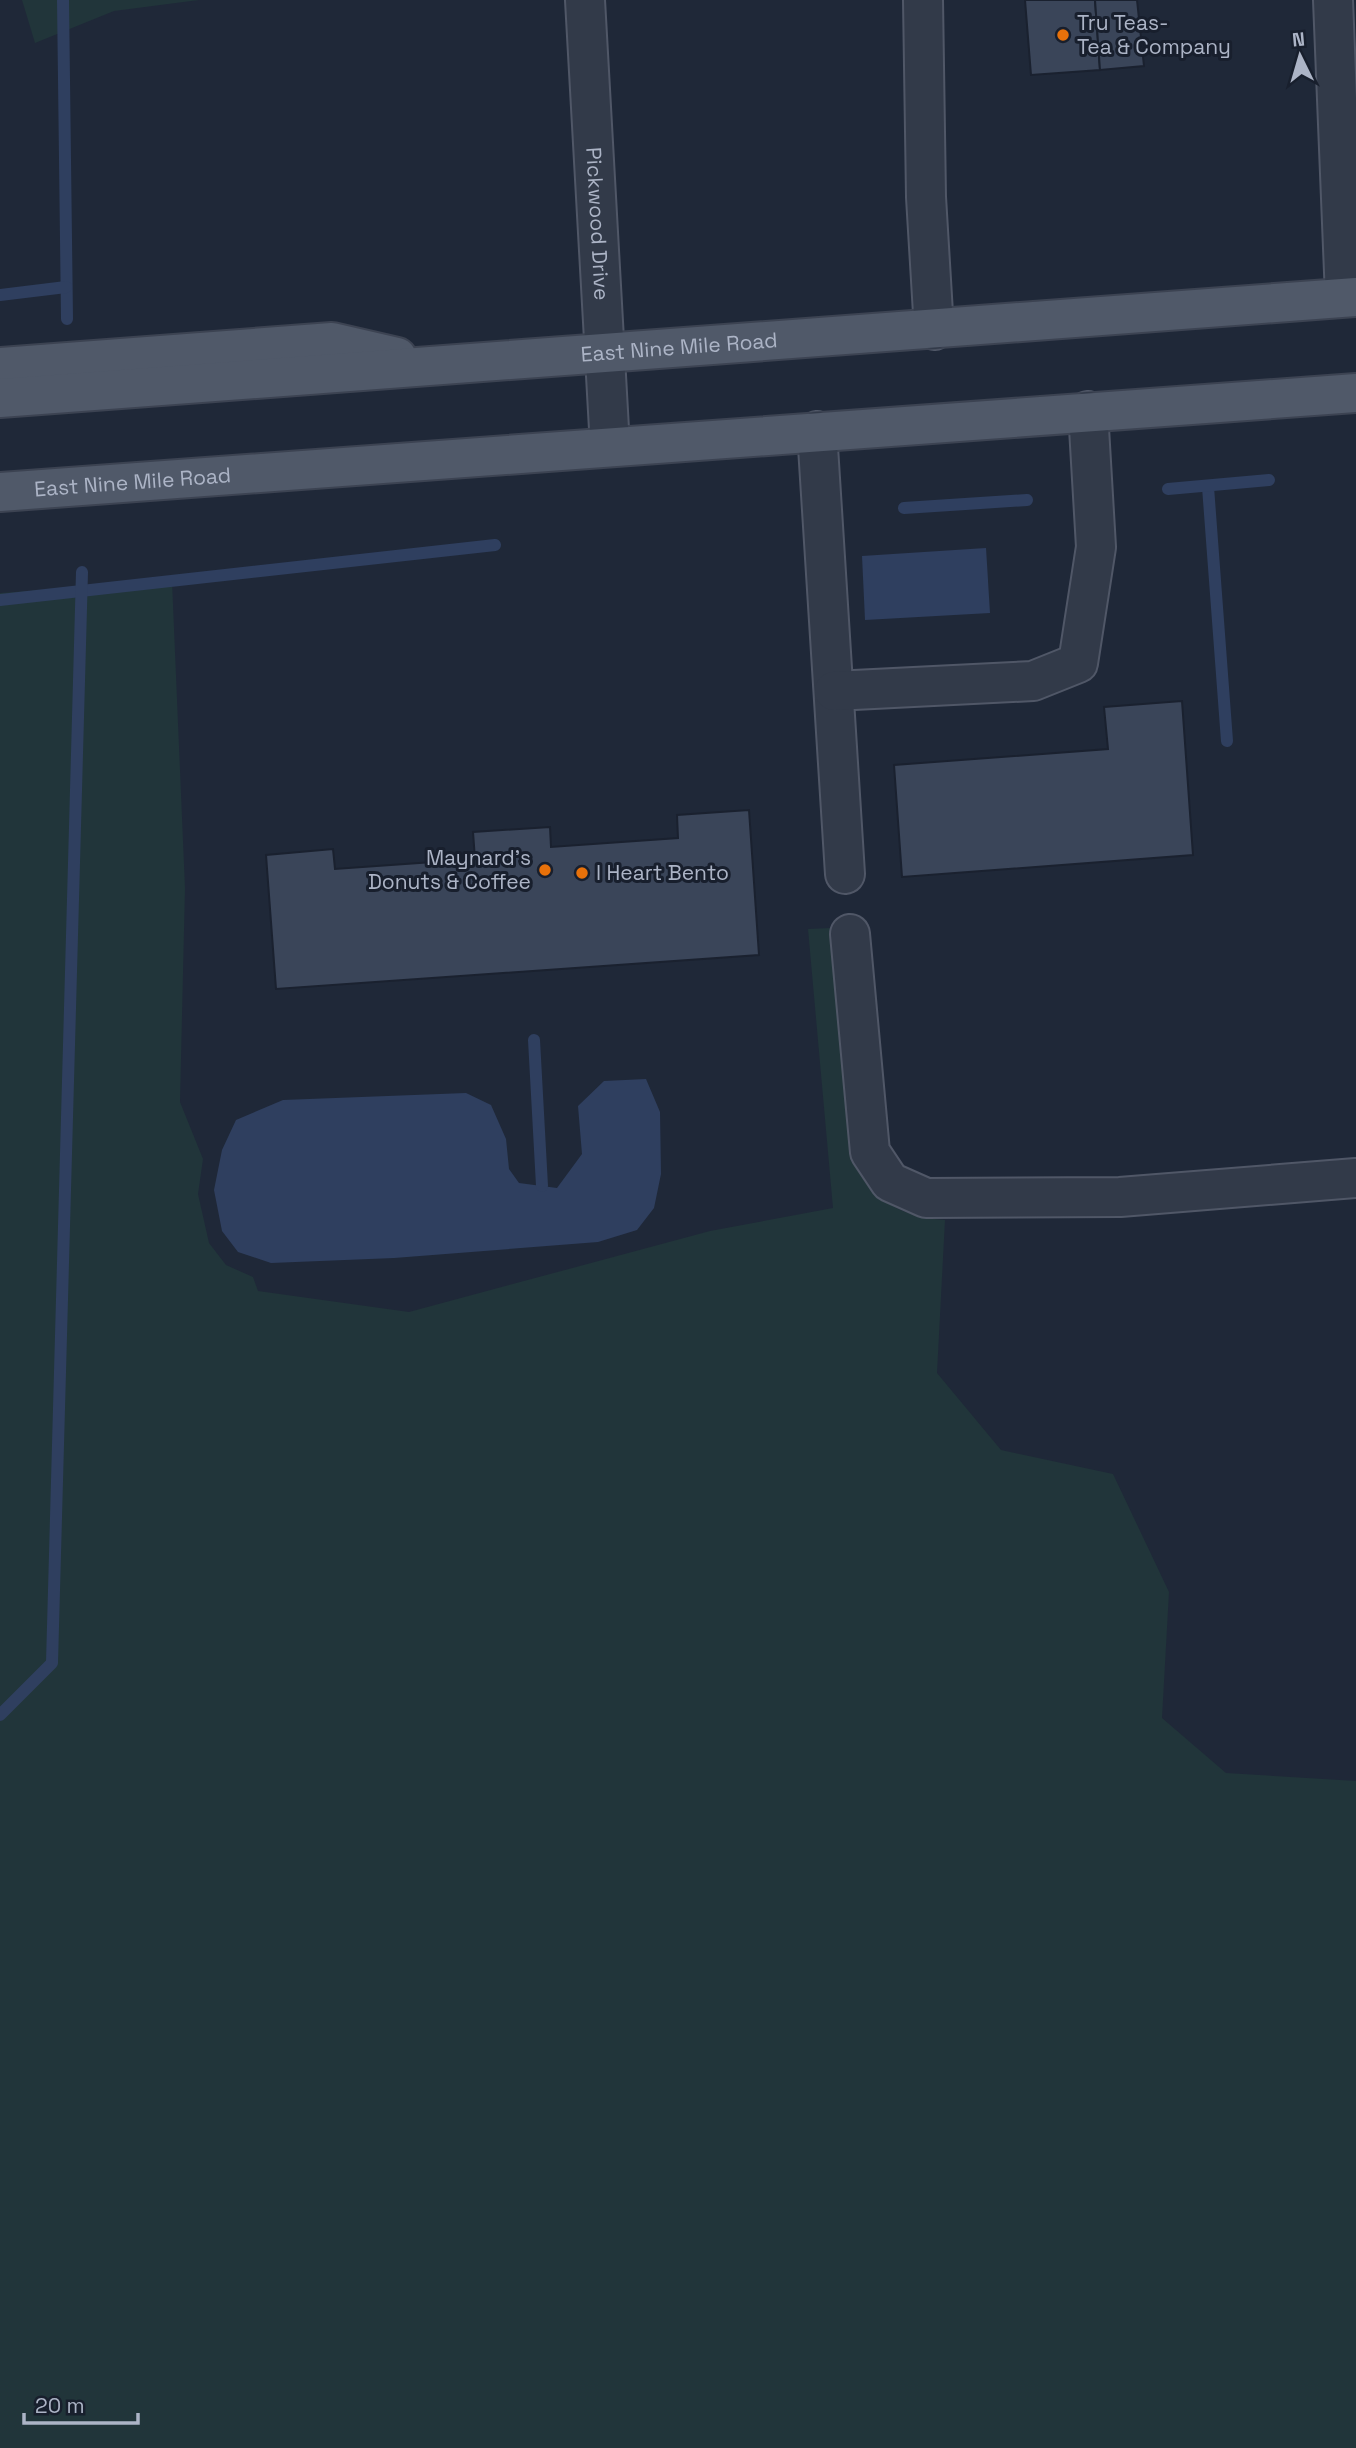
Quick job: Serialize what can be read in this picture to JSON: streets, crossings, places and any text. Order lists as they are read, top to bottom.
{
  "streets": {
    "main road": ["East Nine Mile Road"],
    "street": ["Pickwood Drive"]
  },
  "crossings": [
    ["Pickwood Drive", "East Nine Mile Road"]
  ],
  "places": ["Tru Teas- Tea & Company", "Maynard's Donuts & Coffee", "I Heart Bento"],
  "scale_bar": "20 m",
  "north": "top"
}
